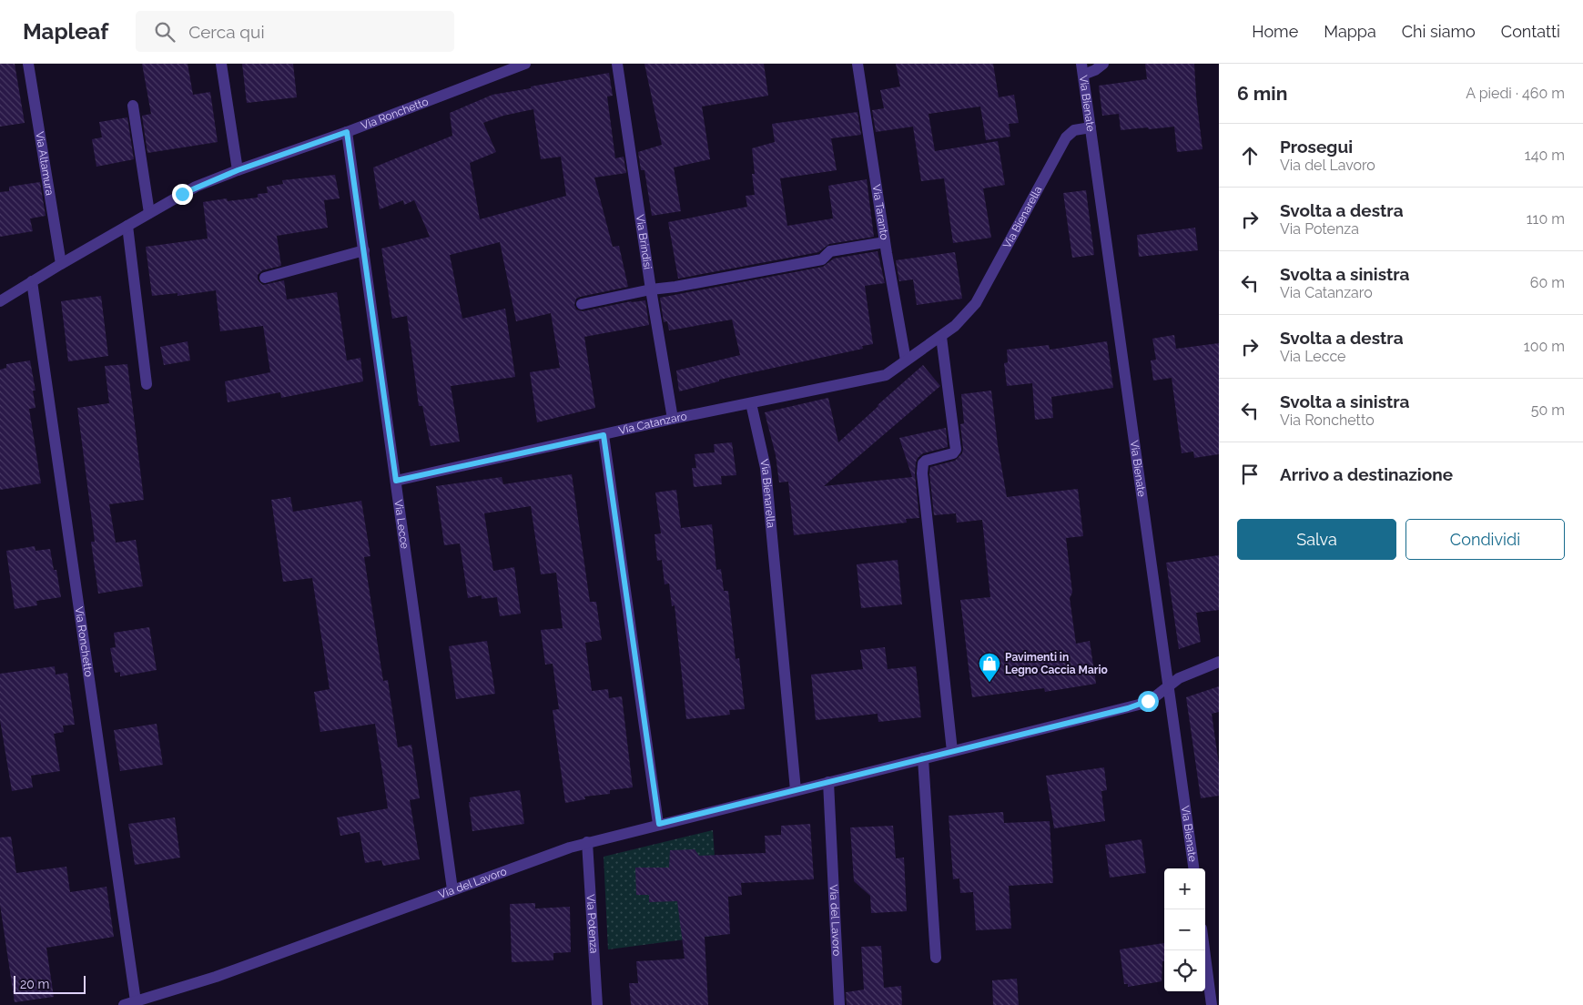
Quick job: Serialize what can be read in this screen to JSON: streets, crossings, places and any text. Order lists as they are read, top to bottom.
{
  "streets": {
    "street": [
      "Via Bienate",
      "Via Ronchetto",
      "Via Altamura",
      "Via Taranto",
      "Via Bienarella",
      "Via Brindisi",
      "Via Catanzaro",
      "Via Lecce",
      "Via del Lavoro",
      "Via Potenza"
    ]
  },
  "crossings": [
    ["Via Bienate", "Via Bienarella"],
    ["Via Bienate", "Via del Lavoro"],
    ["Via Ronchetto", "Via Altamura"],
    ["Via Ronchetto", "Via Lecce"],
    ["Via Ronchetto", "Via del Lavoro"],
    ["Via Taranto", "Via Bienarella"],
    ["Via Bienarella", "Via Catanzaro"],
    ["Via Bienarella", "Via del Lavoro"],
    ["Via Brindisi", "Via Catanzaro"],
    ["Via Catanzaro", "Via Lecce"],
    ["Via Lecce", "Via del Lavoro"],
    ["Via del Lavoro", "Via Potenza"]
  ],
  "places": {
    "shop": ["Pavimenti in Legno Caccia Mario"]
  },
  "scale_bar": "20 m",
  "page": {
    "header": "Mapleaf",
    "search": "Cerca qui",
    "nav": [
      "Home",
      "Mappa",
      "Chi siamo",
      "Contatti"
    ],
    "heading": ["6 min", "A piedi · 460 m"],
    "list": [
      ["Prosegui", "Via del Lavoro", "140 m"],
      ["Svolta a destra", "Via Potenza", "110 m"],
      ["Svolta a sinistra", "Via Catanzaro", "60 m"],
      ["Svolta a destra", "Via Lecce", "100 m"],
      ["Svolta a sinistra", "Via Ronchetto", "50 m"],
      "Arrivo a destinazione"
    ],
    "buttons": ["Salva", "Condividi"],
    "map_buttons": ["+", "−"],
    "scale": "20 m"
  }
}
